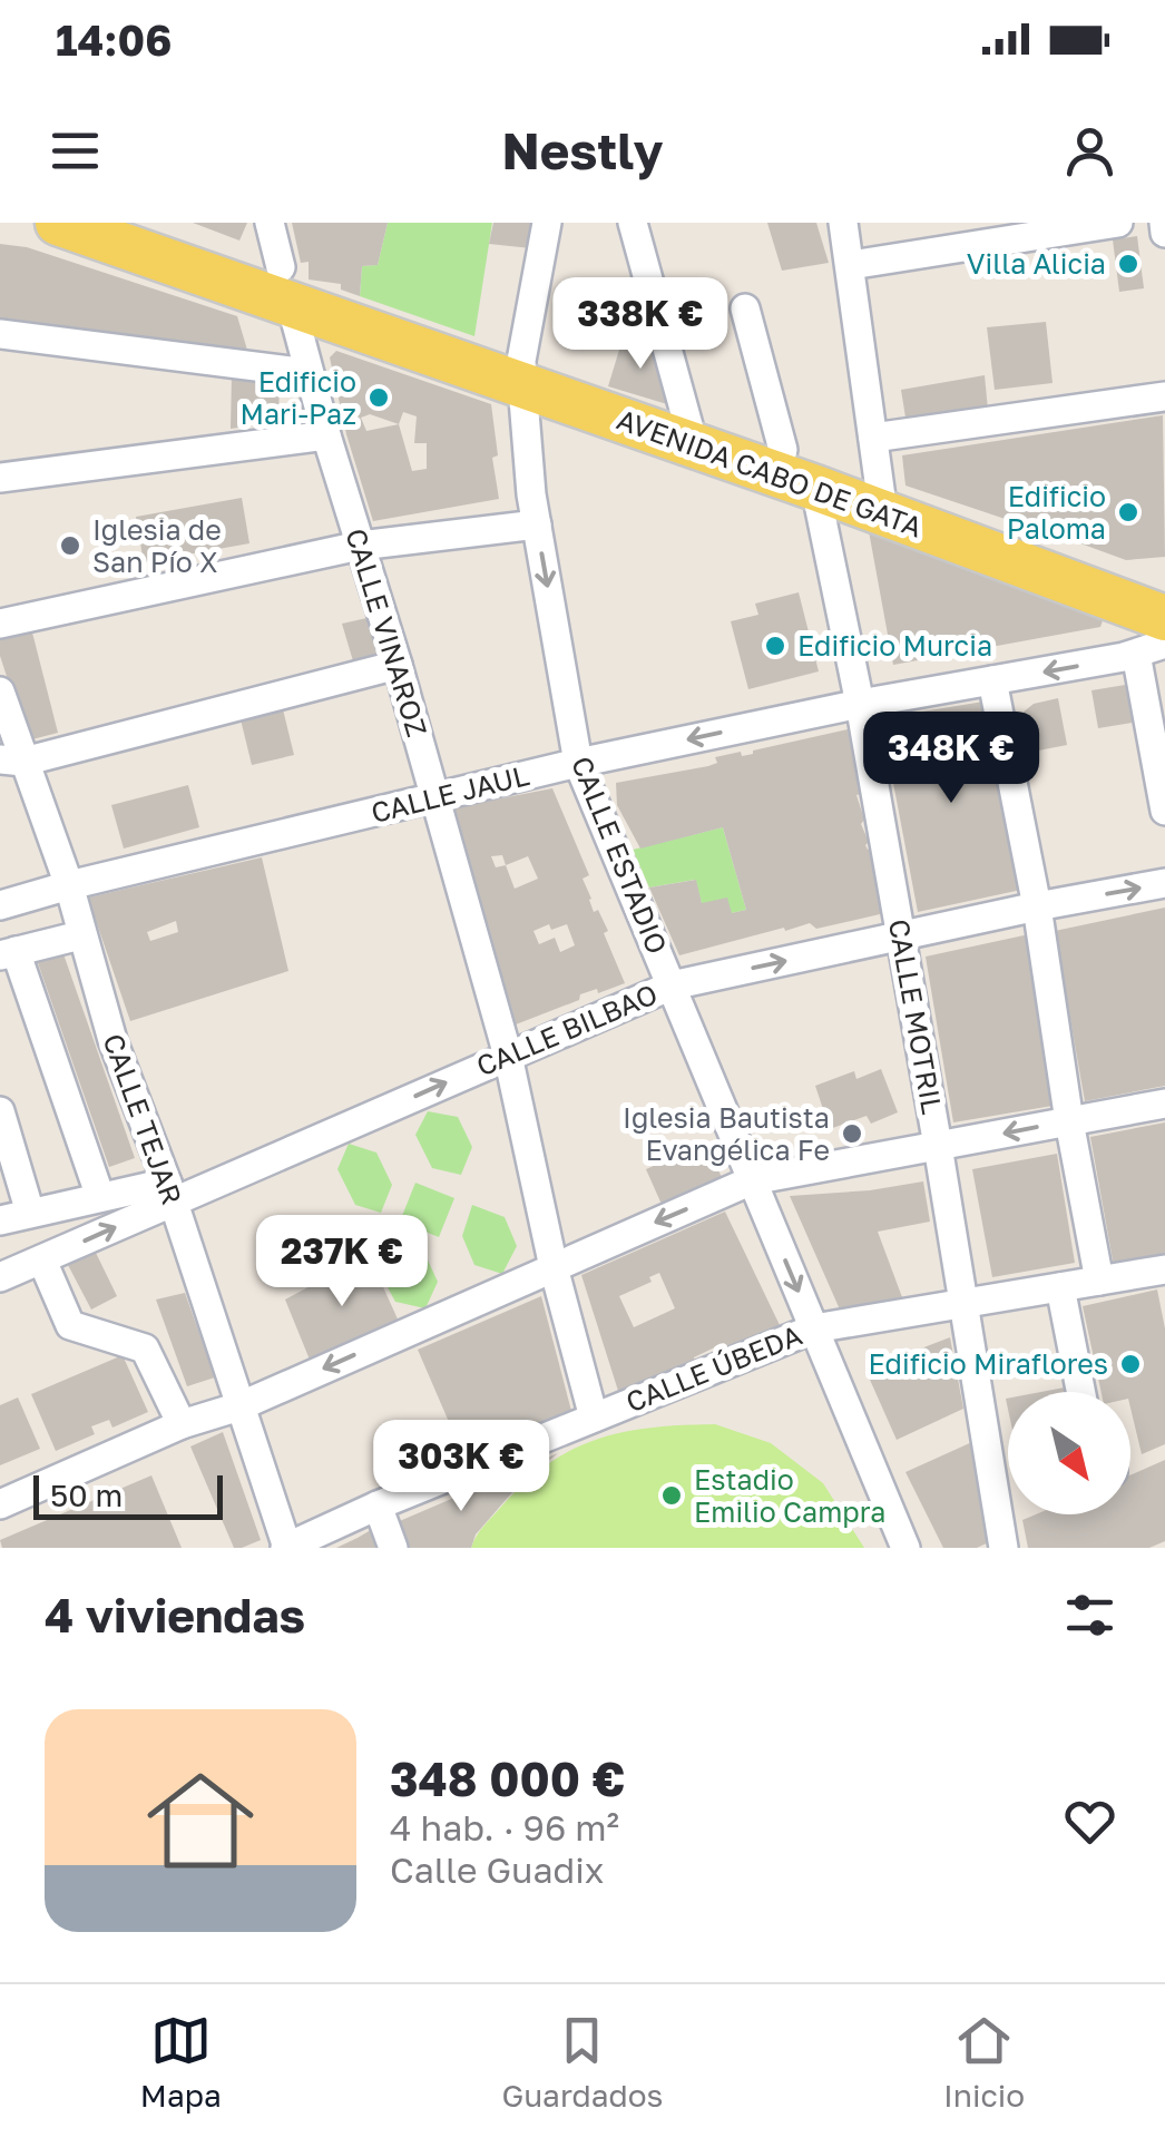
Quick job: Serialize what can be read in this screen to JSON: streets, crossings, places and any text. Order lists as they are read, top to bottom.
{
  "streets": {
    "main road": ["AVENIDA CABO DE GATA"],
    "street": [
      "CALLE VINAROZ",
      "CALLE JAUL",
      "CALLE ESTADIO",
      "CALLE MOTRIL",
      "CALLE BILBAO",
      "CALLE TEJAR",
      "CALLE ÚBEDA"
    ]
  },
  "crossings": [
    ["AVENIDA CABO DE GATA", "CALLE VINAROZ"],
    ["AVENIDA CABO DE GATA", "CALLE ESTADIO"],
    ["AVENIDA CABO DE GATA", "CALLE MOTRIL"],
    ["CALLE VINAROZ", "CALLE JAUL"],
    ["CALLE VINAROZ", "CALLE BILBAO"],
    ["CALLE VINAROZ", "CALLE ÚBEDA"],
    ["CALLE JAUL", "CALLE ESTADIO"],
    ["CALLE JAUL", "CALLE MOTRIL"],
    ["CALLE JAUL", "CALLE TEJAR"],
    ["CALLE ESTADIO", "CALLE BILBAO"],
    ["CALLE ESTADIO", "CALLE ÚBEDA"],
    ["CALLE MOTRIL", "CALLE BILBAO"],
    ["CALLE MOTRIL", "CALLE ÚBEDA"],
    ["CALLE BILBAO", "CALLE TEJAR"],
    ["CALLE TEJAR", "CALLE ÚBEDA"]
  ],
  "one_way": ["CALLE JAUL"],
  "places": [
    "Villa Alicia",
    "Edificio Mari-Paz",
    "Edificio Paloma",
    "Iglesia de San Pío X",
    "Edificio Murcia",
    "Iglesia Bautista Evangélica Fe",
    "Edificio Miraflores",
    "Estadio Emilio Campra"
  ],
  "scale_bar": "50 m",
  "north": "bottom right",
  "page": {
    "status": "14:06",
    "header": "Nestly",
    "price": [
      "338K €",
      "348K €",
      "237K €",
      "303K €"
    ],
    "scale": "50 m",
    "heading": "4 viviendas",
    "list": [
      {
        "name": "348 000 €",
        "note": "4 hab. · 96 m² · Calle Guadix"
      }
    ],
    "tabs": ["Mapa", "Guardados", "Inicio"]
  }
}
